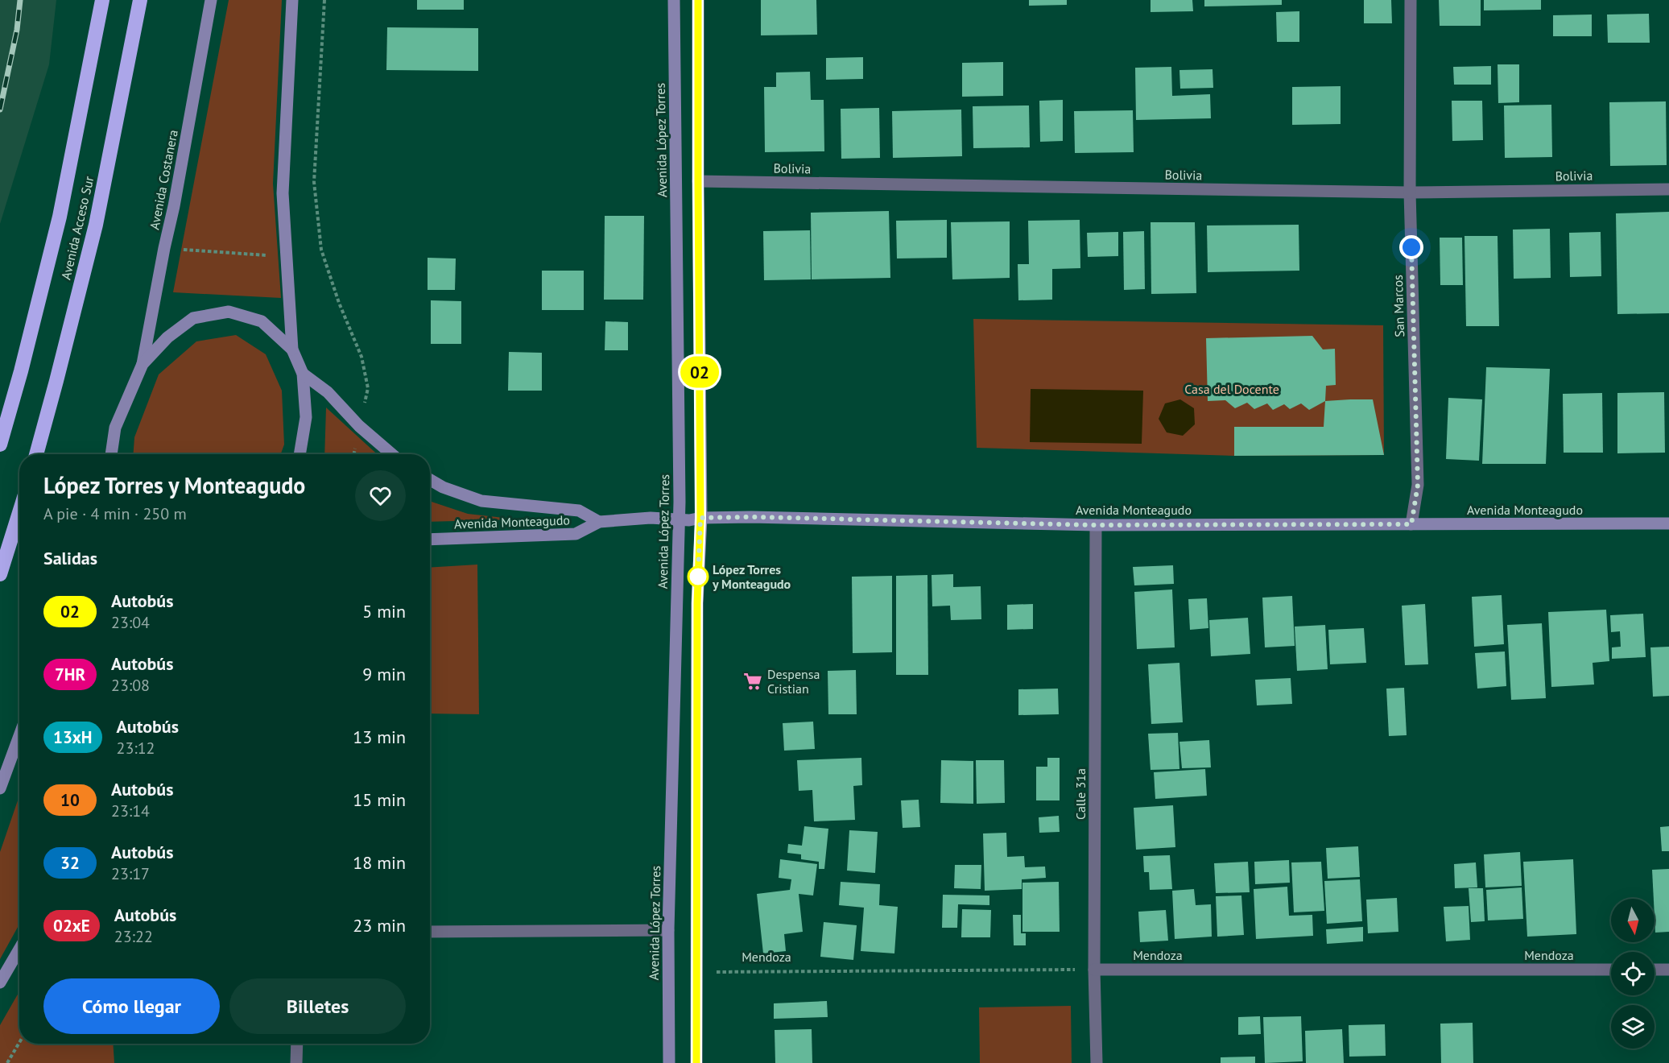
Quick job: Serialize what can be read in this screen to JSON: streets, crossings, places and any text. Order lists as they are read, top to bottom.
{
  "streets": {
    "highway": ["Avenida Acceso Sur"],
    "main road": ["Avenida López Torres", "Avenida Costanera", "Avenida Monteagudo"],
    "street": [
      "Bolivia",
      "San Marcos",
      "Calle 31a",
      "Mendoza"
    ]
  },
  "crossings": [
    ["Avenida López Torres", "Avenida Monteagudo"],
    ["Bolivia", "San Marcos"],
    ["San Marcos", "Avenida Monteagudo"],
    ["Avenida Monteagudo", "Calle 31a"],
    ["Calle 31a", "Mendoza"]
  ],
  "parks": ["Casa del Docente"],
  "places": {
    "other": ["López Torres y Monteagudo"],
    "supermarket": ["Despensa Cristian"]
  },
  "lines": ["bus line 02"],
  "north": "bottom",
  "page": {
    "on_map": "02",
    "heading": [
      ["López Torres y Monteagudo", "A pie · 4 min · 250 m"],
      "Salidas"
    ],
    "list": [
      {
        "mark": "02",
        "name": "Autobús",
        "note": "23:04",
        "value": "5 min"
      },
      {
        "mark": "7HR",
        "name": "Autobús",
        "note": "23:08",
        "value": "9 min"
      },
      {
        "mark": "13xH",
        "name": "Autobús",
        "note": "23:12",
        "value": "13 min"
      },
      {
        "mark": "10",
        "name": "Autobús",
        "note": "23:14",
        "value": "15 min"
      },
      {
        "mark": "32",
        "name": "Autobús",
        "note": "23:17",
        "value": "18 min"
      },
      {
        "mark": "02xE",
        "name": "Autobús",
        "note": "23:22",
        "value": "23 min"
      }
    ],
    "buttons": ["Cómo llegar", "Billetes"]
  }
}
